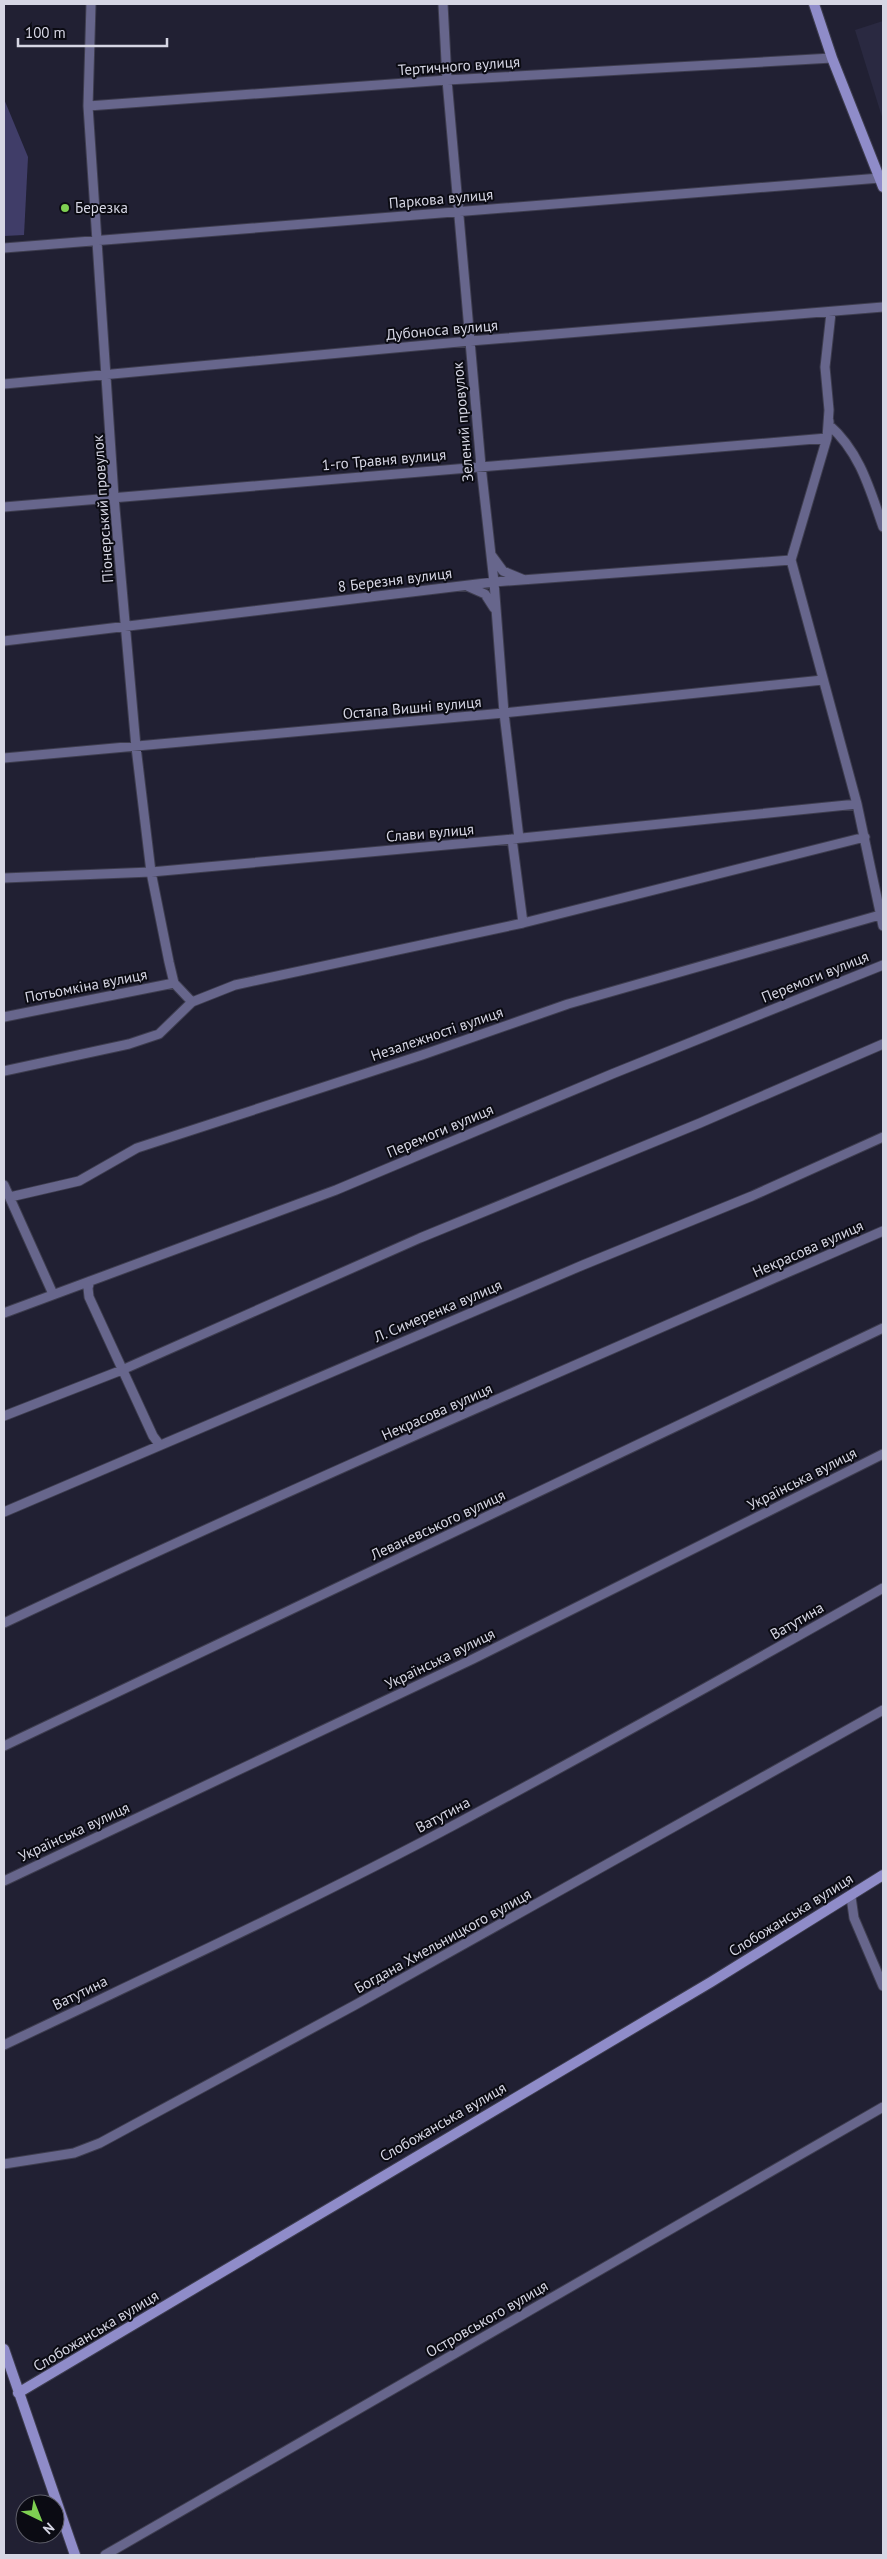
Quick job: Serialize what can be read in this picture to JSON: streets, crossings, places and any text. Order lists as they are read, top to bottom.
{
  "streets": {
    "main road": ["Слобожанська вулиця"],
    "street": [
      "Тертичного вулиця",
      "Паркова вулиця",
      "Дубоноса вулиця",
      "Зелений провулок",
      "1-го Травня вулиця",
      "Піонерський провулок",
      "8 Березня вулиця",
      "Остапа Вишні вулиця",
      "Слави вулиця",
      "Перемоги вулиця",
      "Потьомкіна вулиця",
      "Незалежності вулиця",
      "Некрасова вулиця",
      "Л. Симеренка вулиця",
      "Українська вулиця",
      "Леваневського вулиця",
      "Ватутина",
      "Богдана Хмельницкого вулиця",
      "Островського вулиця"
    ]
  },
  "crossings": [
    ["Тертичного вулиця", "Зелений провулок"],
    ["Тертичного вулиця", "Піонерський провулок"],
    ["Паркова вулиця", "Зелений провулок"],
    ["Паркова вулиця", "Піонерський провулок"],
    ["Дубоноса вулиця", "Зелений провулок"],
    ["Дубоноса вулиця", "Піонерський провулок"],
    ["Зелений провулок", "1-го Травня вулиця"],
    ["Зелений провулок", "8 Березня вулиця"],
    ["Зелений провулок", "Остапа Вишні вулиця"],
    ["Зелений провулок", "Слави вулиця"],
    ["1-го Травня вулиця", "Піонерський провулок"],
    ["Піонерський провулок", "8 Березня вулиця"],
    ["Піонерський провулок", "Остапа Вишні вулиця"],
    ["Піонерський провулок", "Слави вулиця"],
    ["Піонерський провулок", "Потьомкіна вулиця"]
  ],
  "places": ["Березка"],
  "scale_bar": "100 m",
  "north": "bottom right"
}
